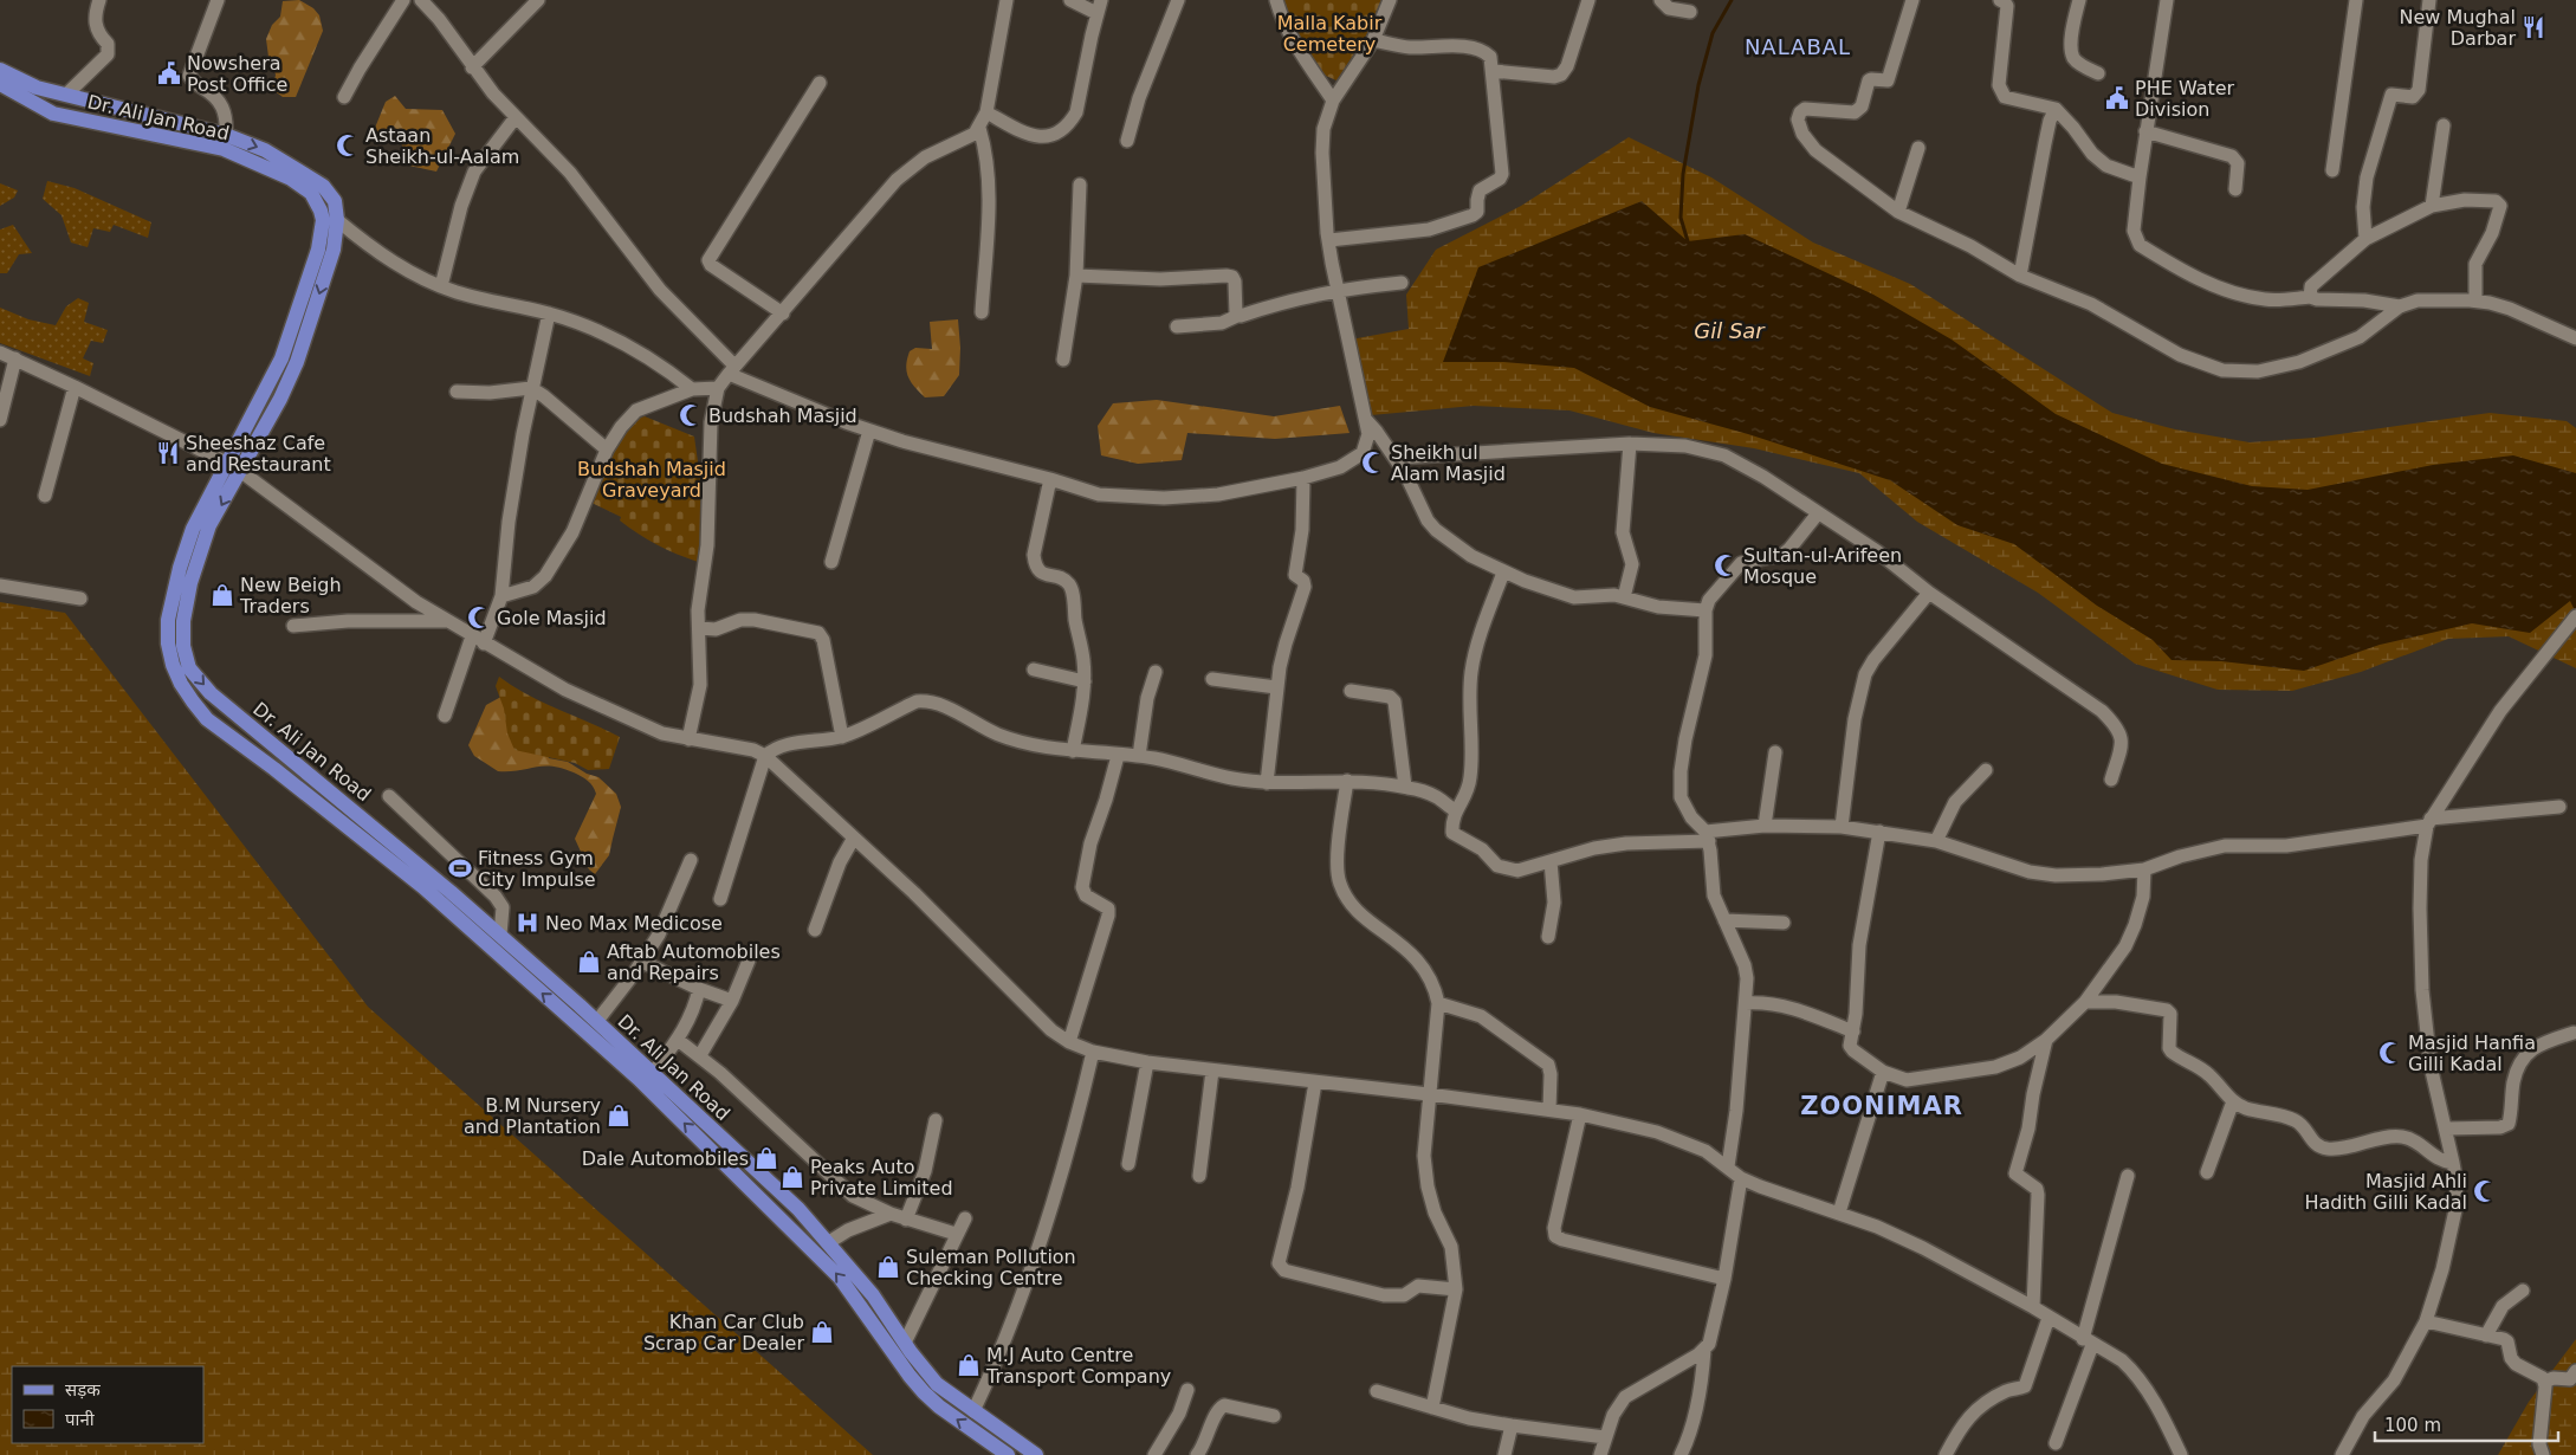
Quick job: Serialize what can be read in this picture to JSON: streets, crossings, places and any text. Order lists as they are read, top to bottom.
{
  "streets": {
    "main road": ["Dr. Ali Jan Road"]
  },
  "districts": ["NALABAL", "ZOONIMAR"],
  "water": ["Gil Sar"],
  "parks": ["Malla Kabir Cemetery", "Budshah Masjid Graveyard"],
  "places": {
    "restaurant": ["New Mughal Darbar", "Sheeshaz Cafe and Restaurant"],
    "public building": ["Nowshera Post Office", "PHE Water Division"],
    "mosque": [
      "Astaan Sheikh-ul-Aalam",
      "Budshah Masjid",
      "Sheikh ul Alam Masjid",
      "Sultan-ul-Arifeen Mosque",
      "Gole Masjid",
      "Masjid Hanfia Gilli Kadal",
      "Masjid Ahli Hadith Gilli Kadal"
    ],
    "shop": [
      "New Beigh Traders",
      "Aftab Automobiles and Repairs",
      "B.M Nursery and Plantation",
      "Dale Automobiles",
      "Peaks Auto Private Limited",
      "Suleman Pollution Checking Centre",
      "Khan Car Club Scrap Car Dealer",
      "M.J Auto Centre Transport Company"
    ],
    "sports": ["Fitness Gym City Impulse"],
    "hospital": ["Neo Max Medicose"]
  },
  "legend": ["सड़क", "पानी"],
  "scale_bar": "100 m"
}
